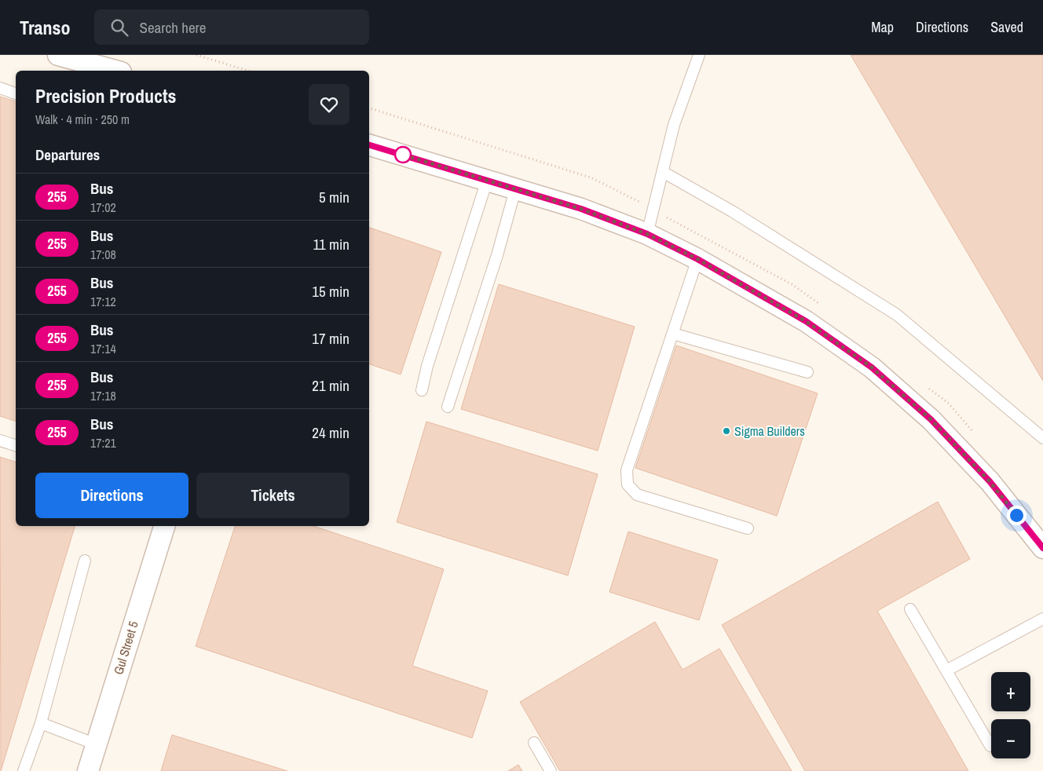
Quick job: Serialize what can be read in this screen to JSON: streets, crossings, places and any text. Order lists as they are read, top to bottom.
{
  "streets": {
    "street": ["Gul Street 5"]
  },
  "places": ["Sigma Builders"],
  "lines": ["bus line 255"],
  "page": {
    "header": "Transo",
    "search": "Search here",
    "nav": ["Map", "Directions", "Saved"],
    "heading": [
      ["Precision Products", "Walk · 4 min · 250 m"],
      "Departures"
    ],
    "list": [
      {
        "mark": "255",
        "name": "Bus",
        "note": "17:02",
        "value": "5 min"
      },
      {
        "mark": "255",
        "name": "Bus",
        "note": "17:08",
        "value": "11 min"
      },
      {
        "mark": "255",
        "name": "Bus",
        "note": "17:12",
        "value": "15 min"
      },
      {
        "mark": "255",
        "name": "Bus",
        "note": "17:14",
        "value": "17 min"
      },
      {
        "mark": "255",
        "name": "Bus",
        "note": "17:18",
        "value": "21 min"
      },
      {
        "mark": "255",
        "name": "Bus",
        "note": "17:21",
        "value": "24 min"
      }
    ],
    "buttons": ["Directions", "Tickets"],
    "map_buttons": ["+", "−"]
  }
}
